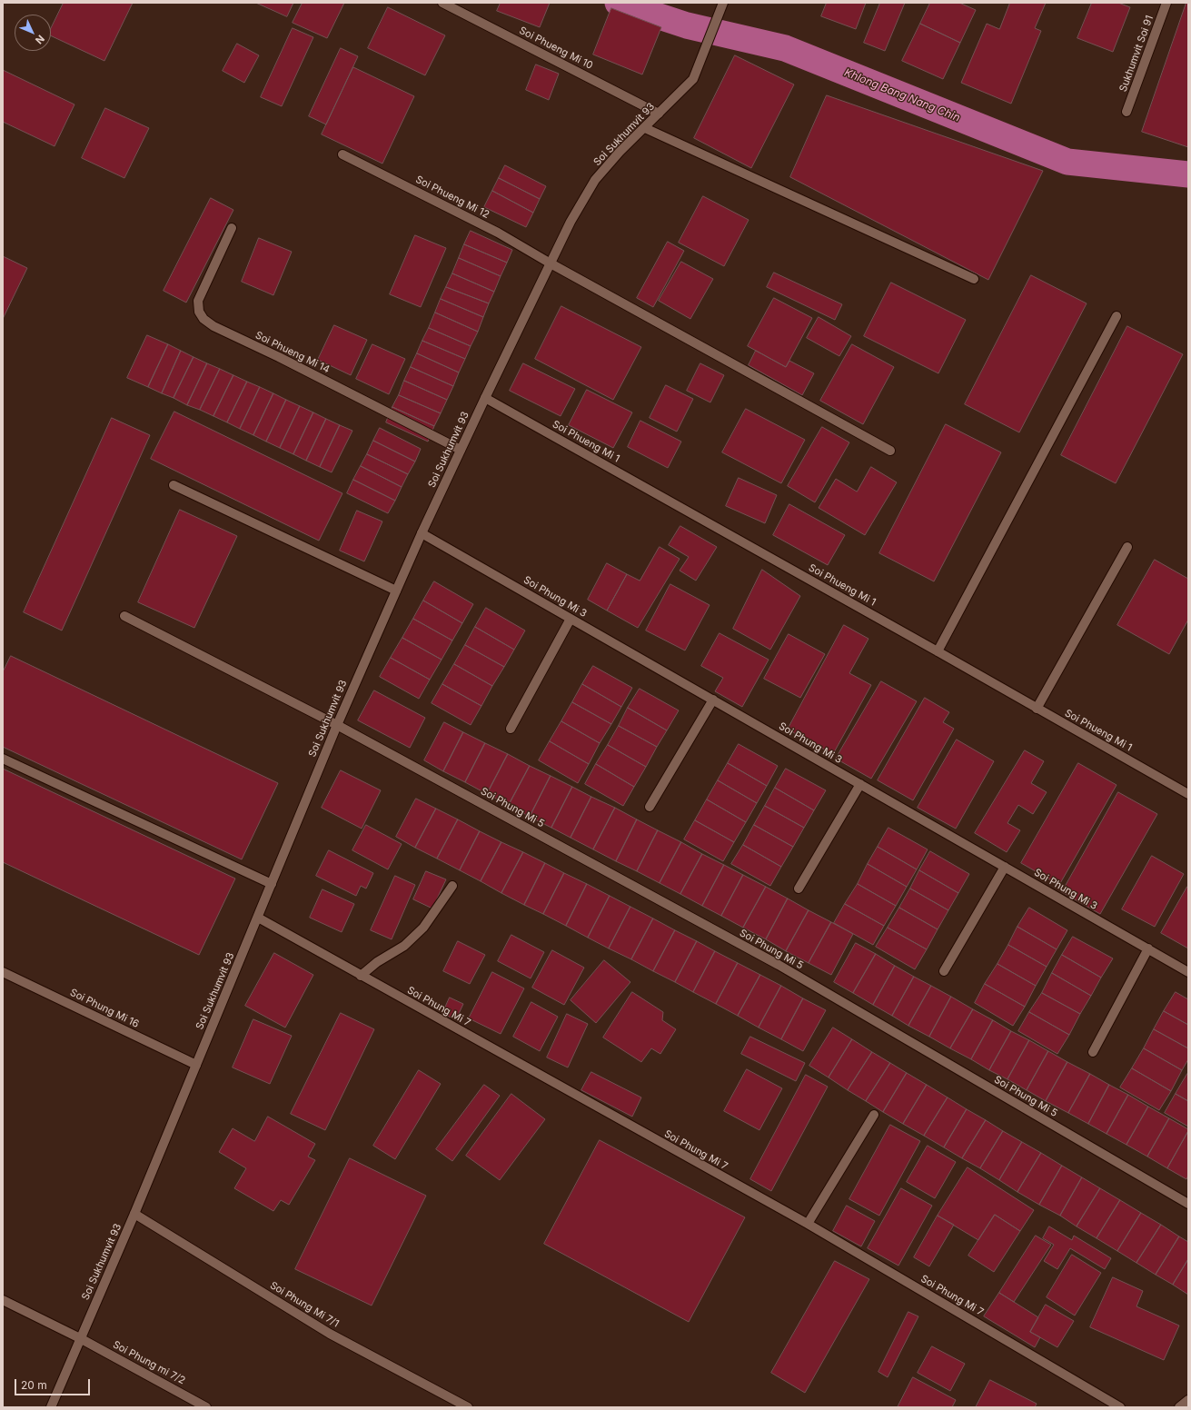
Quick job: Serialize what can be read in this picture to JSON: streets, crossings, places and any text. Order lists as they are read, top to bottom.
{
  "streets": {
    "street": [
      "Soi Phueng Mi 10",
      "Sukhumvit Soi 91",
      "Soi Sukhumvit 93",
      "Soi Phueng Mi 12",
      "Soi Phueng Mi 14",
      "Soi Phueng Mi 1",
      "Soi Phung Mi 3",
      "Soi Phung Mi 5",
      "Soi Phung Mi 7",
      "Soi Phung Mi 16",
      "Soi Phung Mi 7/1",
      "Soi Phung mi 7/2"
    ]
  },
  "crossings": [
    ["Soi Phueng Mi 10", "Soi Sukhumvit 93"],
    ["Soi Sukhumvit 93", "Soi Phueng Mi 12"],
    ["Soi Sukhumvit 93", "Soi Phueng Mi 14"],
    ["Soi Sukhumvit 93", "Soi Phueng Mi 1"],
    ["Soi Sukhumvit 93", "Soi Phung Mi 3"],
    ["Soi Sukhumvit 93", "Soi Phung Mi 5"],
    ["Soi Sukhumvit 93", "Soi Phung Mi 7"],
    ["Soi Sukhumvit 93", "Soi Phung Mi 16"],
    ["Soi Sukhumvit 93", "Soi Phung Mi 7/1"],
    ["Soi Sukhumvit 93", "Soi Phung mi 7/2"]
  ],
  "water": ["Khlong Bang Nang Chin"],
  "scale_bar": "20 m",
  "north": "bottom right"
}
